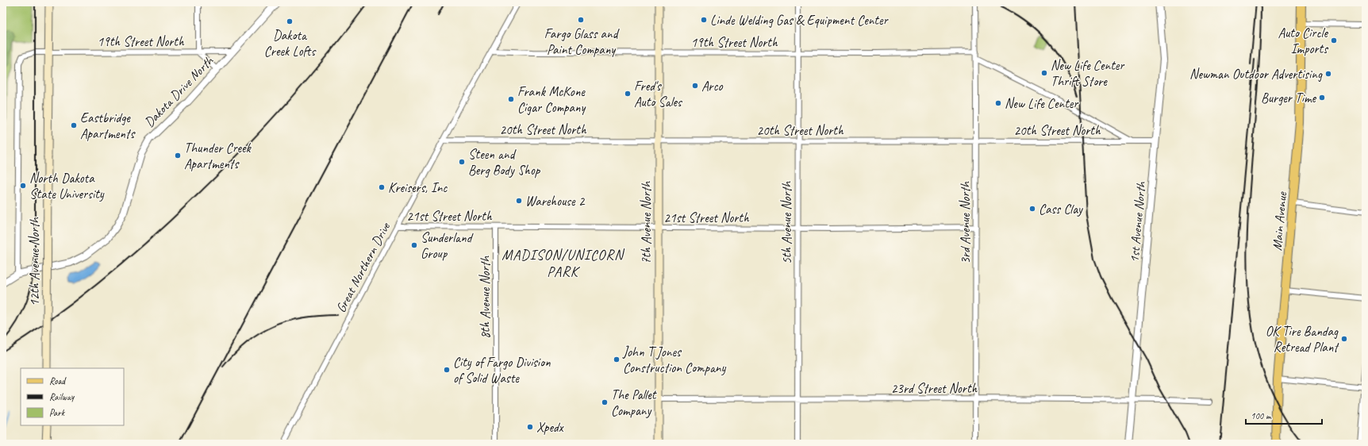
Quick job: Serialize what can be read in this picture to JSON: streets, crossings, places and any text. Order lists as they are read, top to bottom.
{
  "streets": {
    "main road": ["Main Avenue", "7th Avenue North", "12th Avenue North"],
    "street": [
      "19th Street North",
      "Dakota Drive North",
      "20th Street North",
      "21st Street North",
      "1st Avenue North",
      "5th Avenue North",
      "3rd Avenue North",
      "Great Northern Drive",
      "8th Avenue North",
      "23rd Street North"
    ]
  },
  "crossings": [
    ["19th Street North", "Dakota Drive North"],
    ["19th Street North", "7th Avenue North"],
    ["19th Street North", "5th Avenue North"],
    ["19th Street North", "3rd Avenue North"],
    ["19th Street North", "12th Avenue North"],
    ["19th Street North", "Great Northern Drive"],
    ["20th Street North", "1st Avenue North"],
    ["20th Street North", "7th Avenue North"],
    ["20th Street North", "5th Avenue North"],
    ["20th Street North", "3rd Avenue North"],
    ["20th Street North", "Great Northern Drive"],
    ["21st Street North", "7th Avenue North"],
    ["21st Street North", "5th Avenue North"],
    ["21st Street North", "3rd Avenue North"],
    ["21st Street North", "Great Northern Drive"],
    ["21st Street North", "8th Avenue North"],
    ["1st Avenue North", "23rd Street North"],
    ["7th Avenue North", "23rd Street North"],
    ["5th Avenue North", "23rd Street North"],
    ["3rd Avenue North", "23rd Street North"]
  ],
  "districts": ["MADISON/UNICORN PARK"],
  "places": [
    "Fargo Glass and Paint Company",
    "Linde Welding Gas & Equipment Center",
    "Dakota Creek Lofts",
    "Auto Circle Imports",
    "New Life Center Thrift Store",
    "Newman Outdoor Advertising",
    "Arco",
    "Fred's Auto Sales",
    "Burger Time",
    "Frank McKone Cigar Company",
    "New Life Center",
    "Eastbridge Apartments",
    "Thunder Creek Apartments",
    "Steen and Berg Body Shop",
    "North Dakota State University",
    "Kreisers, Inc",
    "Warehouse 2",
    "Cass Clay",
    "Sunderland Group",
    "OK Tire Bandag Retread Plant",
    "John T Jones Construction Company",
    "City of Fargo Division of Solid Waste",
    "The Pallet Company",
    "Xpedx"
  ],
  "legend": ["Road", "Railway", "Park"],
  "scale_bar": "100 m"
}
